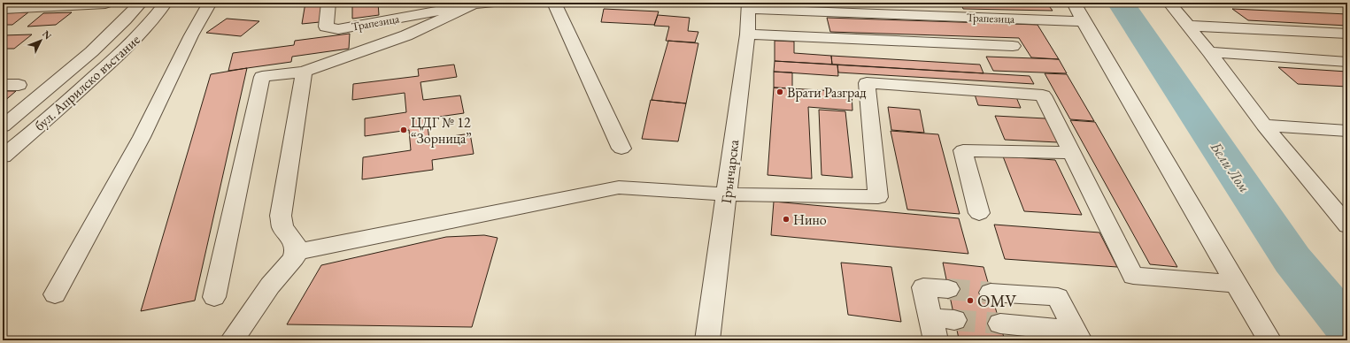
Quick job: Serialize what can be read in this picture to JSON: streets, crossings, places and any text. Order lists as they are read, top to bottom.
{
  "streets": {
    "street": ["Трапезица", "бул. Априлско въстание", "Грънчарска"]
  },
  "crossings": [
    ["Трапезица", "Грънчарска"]
  ],
  "water": ["Бели Лом"],
  "places": [
    "Врати Разград",
    "ЦДГ № 12 “Зорница”",
    "Нино",
    "OMV"
  ],
  "north": "top right"
}
